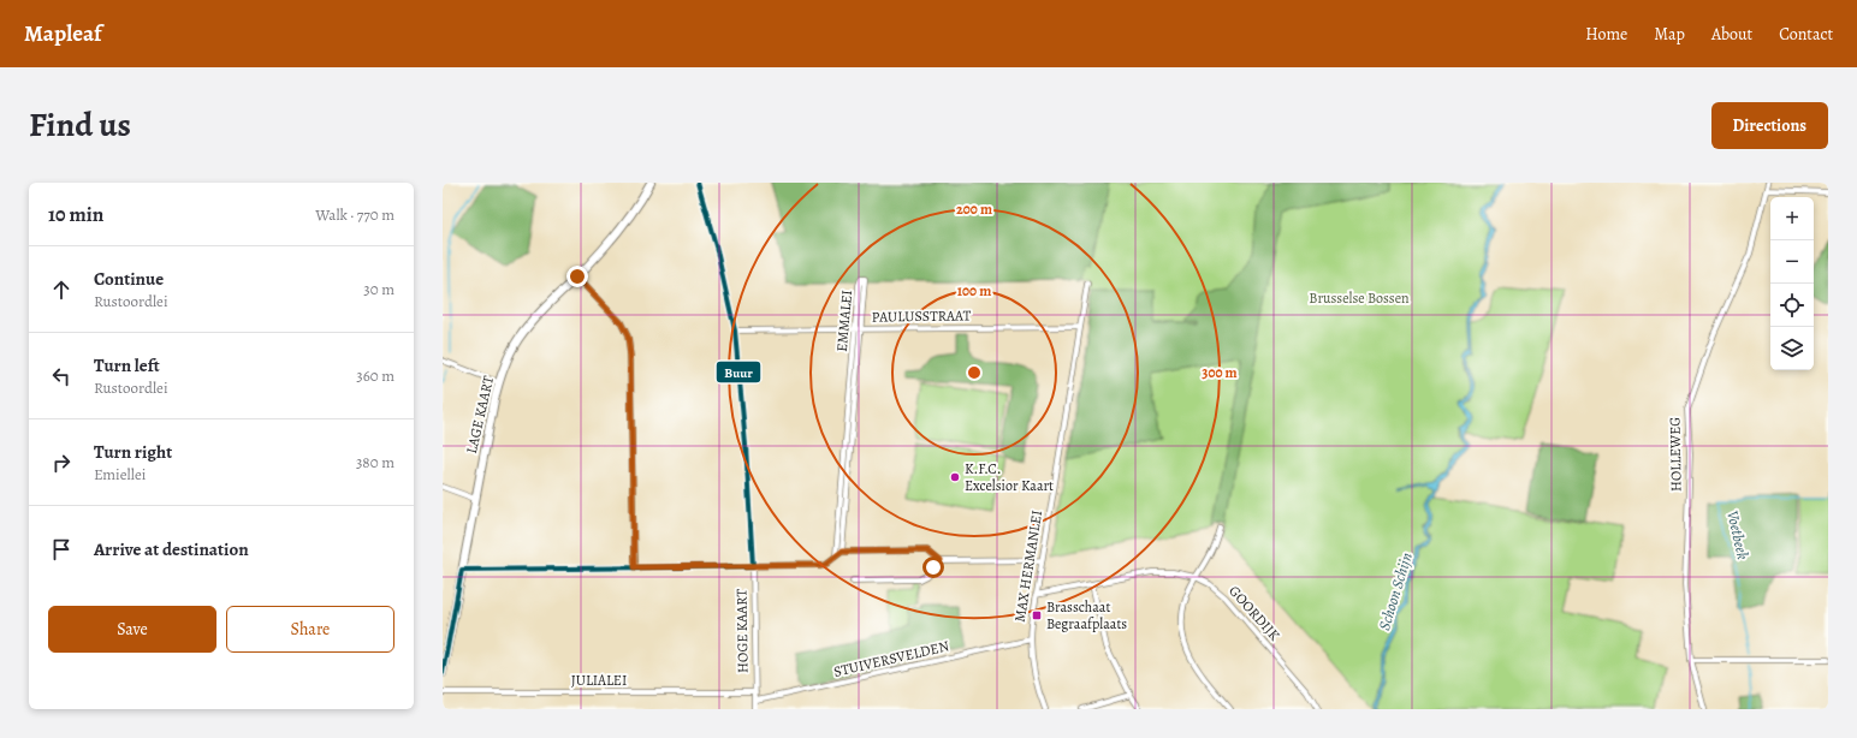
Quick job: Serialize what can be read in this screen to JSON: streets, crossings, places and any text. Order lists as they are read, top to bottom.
{
  "streets": {
    "street": [
      "PAULUSSTRAAT",
      "EMMALEI",
      "LAGE KAART",
      "HOLLEWEG",
      "MAX HERMANLEI",
      "GOORDIJK",
      "HOGE KAART",
      "STUIVERSVELDEN",
      "JULIALEI"
    ]
  },
  "crossings": [
    ["PAULUSSTRAAT", "EMMALEI"],
    ["PAULUSSTRAAT", "MAX HERMANLEI"],
    ["PAULUSSTRAAT", "HOGE KAART"],
    ["MAX HERMANLEI", "GOORDIJK"],
    ["MAX HERMANLEI", "STUIVERSVELDEN"],
    ["HOGE KAART", "STUIVERSVELDEN"],
    ["HOGE KAART", "JULIALEI"]
  ],
  "water": ["Voetbeek", "Schoon Schijn"],
  "parks": ["Brusselse Bossen"],
  "places": {
    "other": ["K.F.C. Excelsior Kaart"],
    "transit": ["Brasschaat Begraafplaats"]
  },
  "lines": ["transit line Buur"],
  "page": {
    "header": "Mapleaf",
    "nav": [
      "Home",
      "Map",
      "About",
      "Contact"
    ],
    "title": "Find us",
    "buttons": [
      "Directions",
      ["Save", "Share"]
    ],
    "heading": ["10 min", "Walk · 770 m"],
    "map_buttons": ["+", "−"],
    "list": [
      ["Continue", "Rustoordlei", "30 m"],
      ["Turn left", "Rustoordlei", "360 m"],
      ["Turn right", "Emiellei", "380 m"],
      "Arrive at destination"
    ]
  },
  "rings": ["200 m", "100 m", "300 m"]
}
